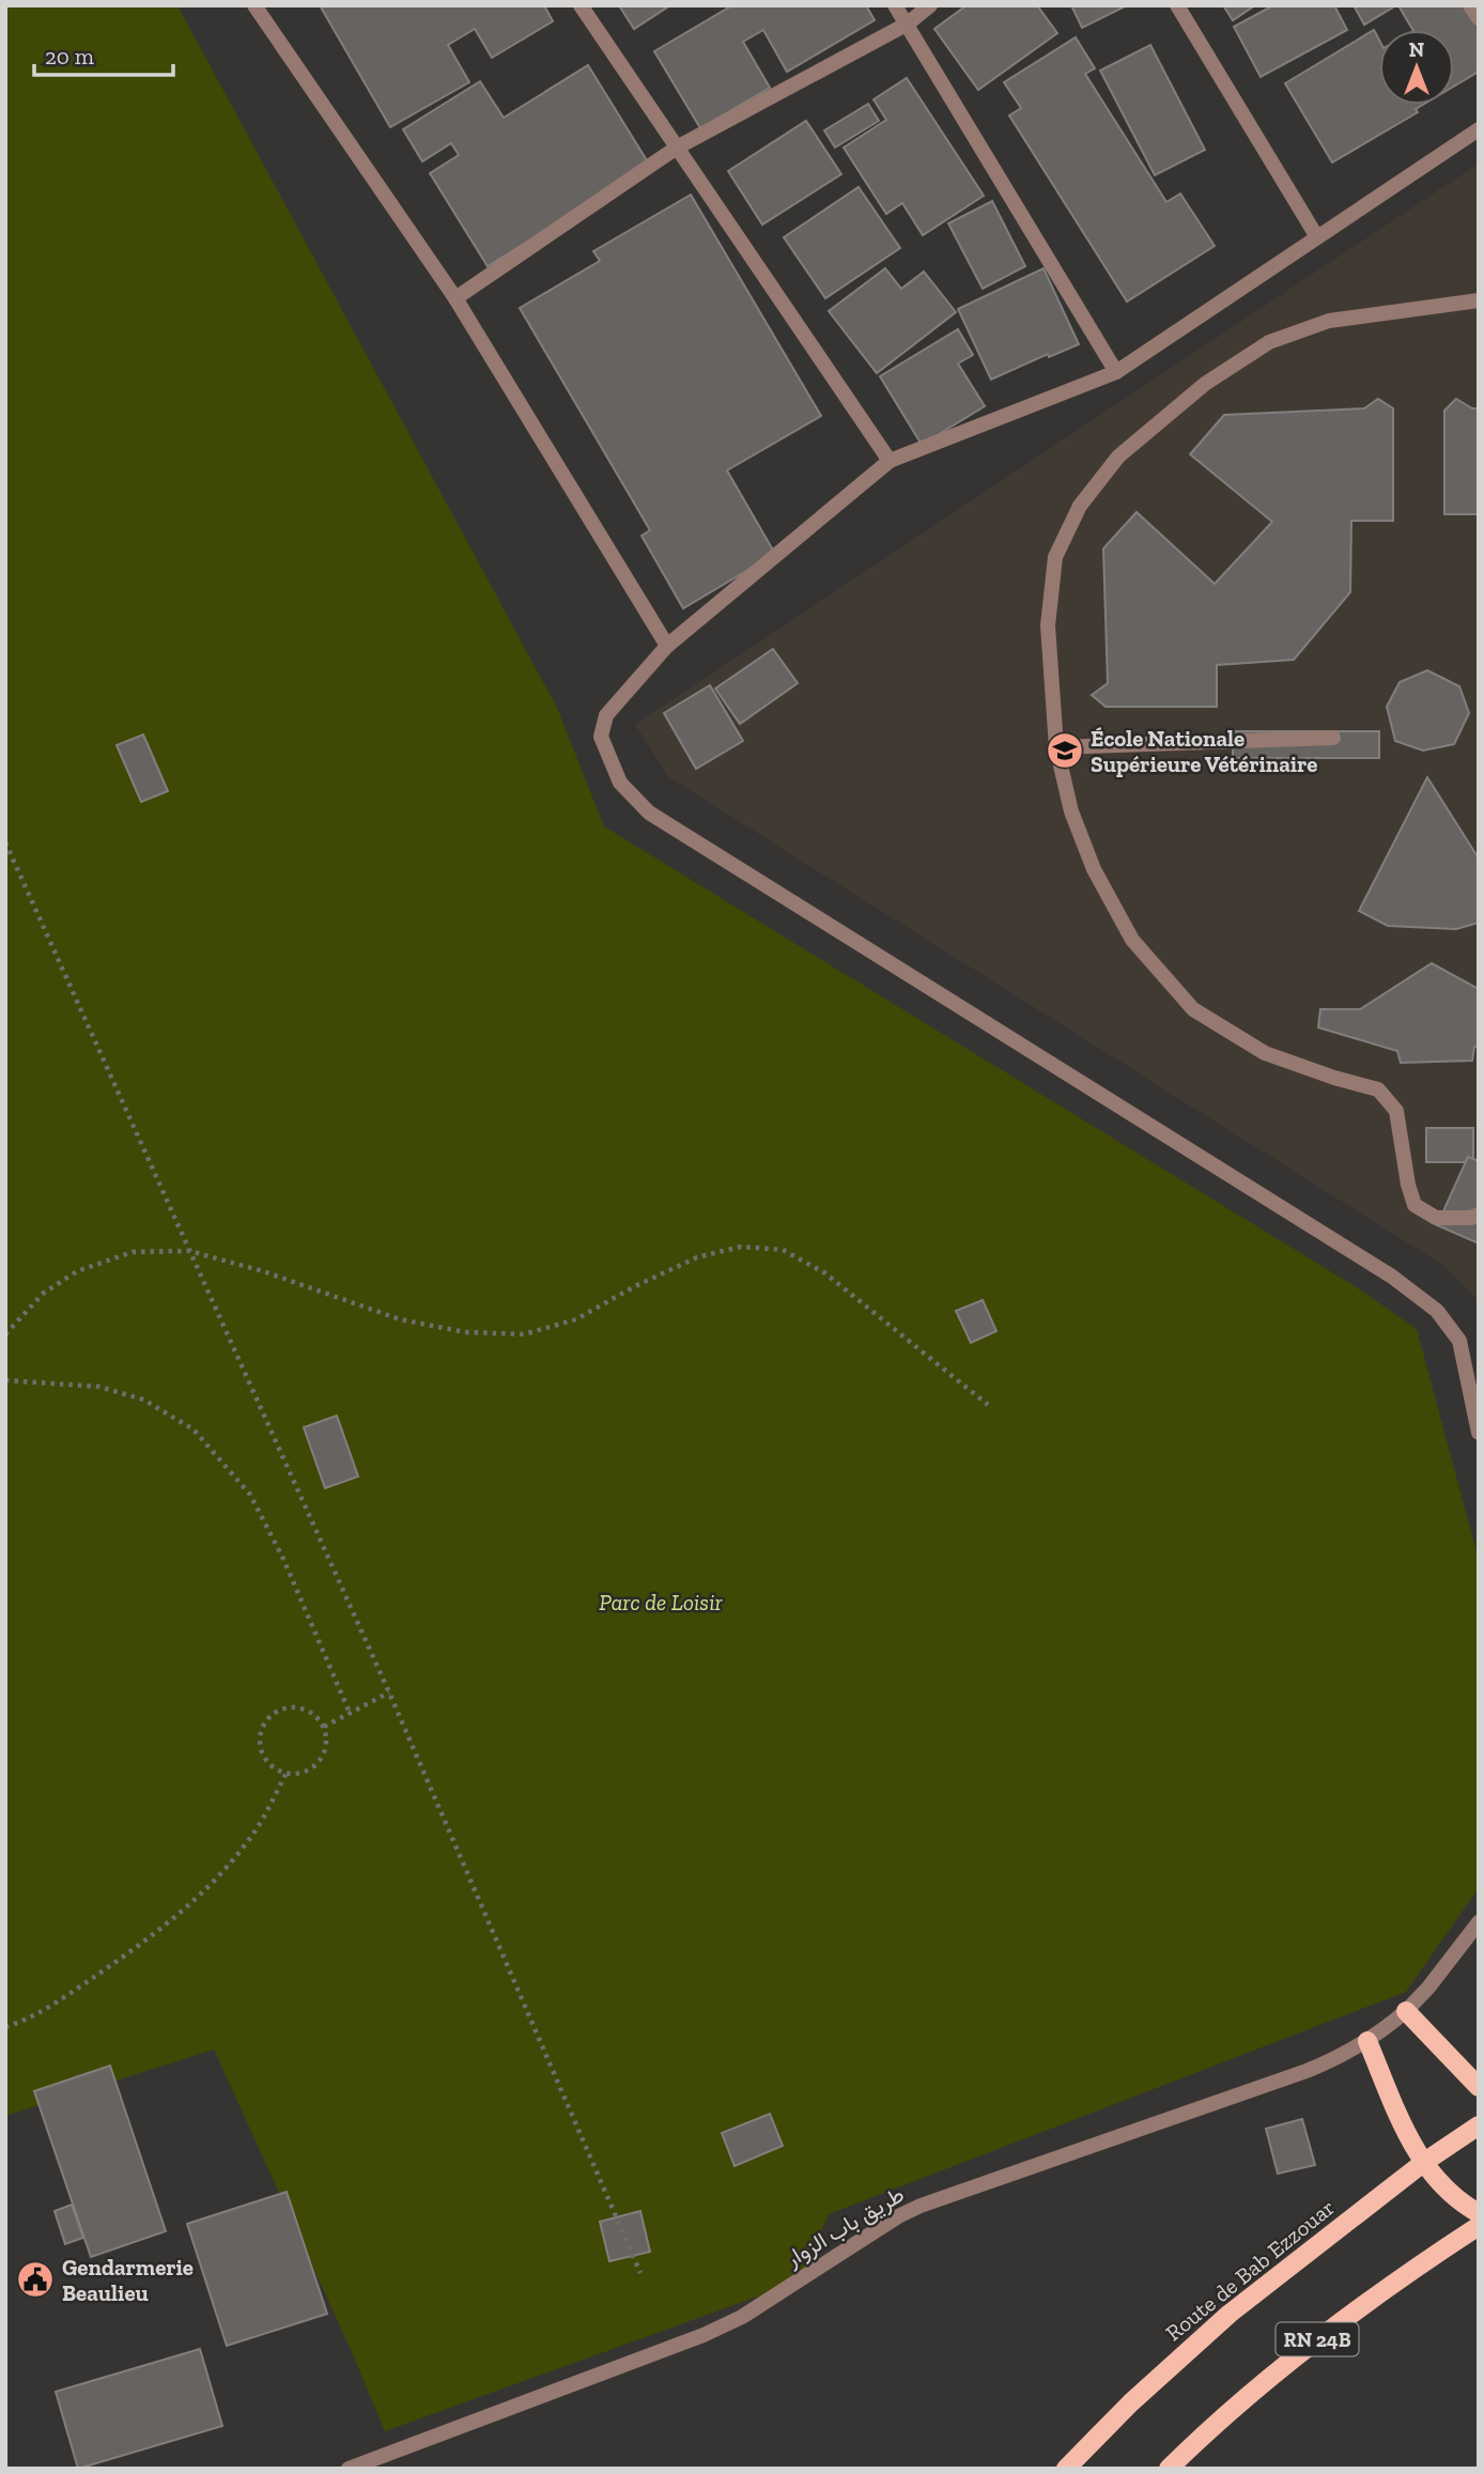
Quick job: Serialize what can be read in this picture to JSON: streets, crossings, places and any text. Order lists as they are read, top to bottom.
{
  "streets": {
    "main road": ["Route de Bab Ezzouar", "RN 24B"],
    "street": ["طريق باب الزوار"]
  },
  "parks": ["Parc de Loisir"],
  "places": {
    "school or university": ["École Nationale Supérieure Vétérinaire"],
    "public building": ["Gendarmerie Beaulieu"]
  },
  "scale_bar": "20 m",
  "north": "top"
}
